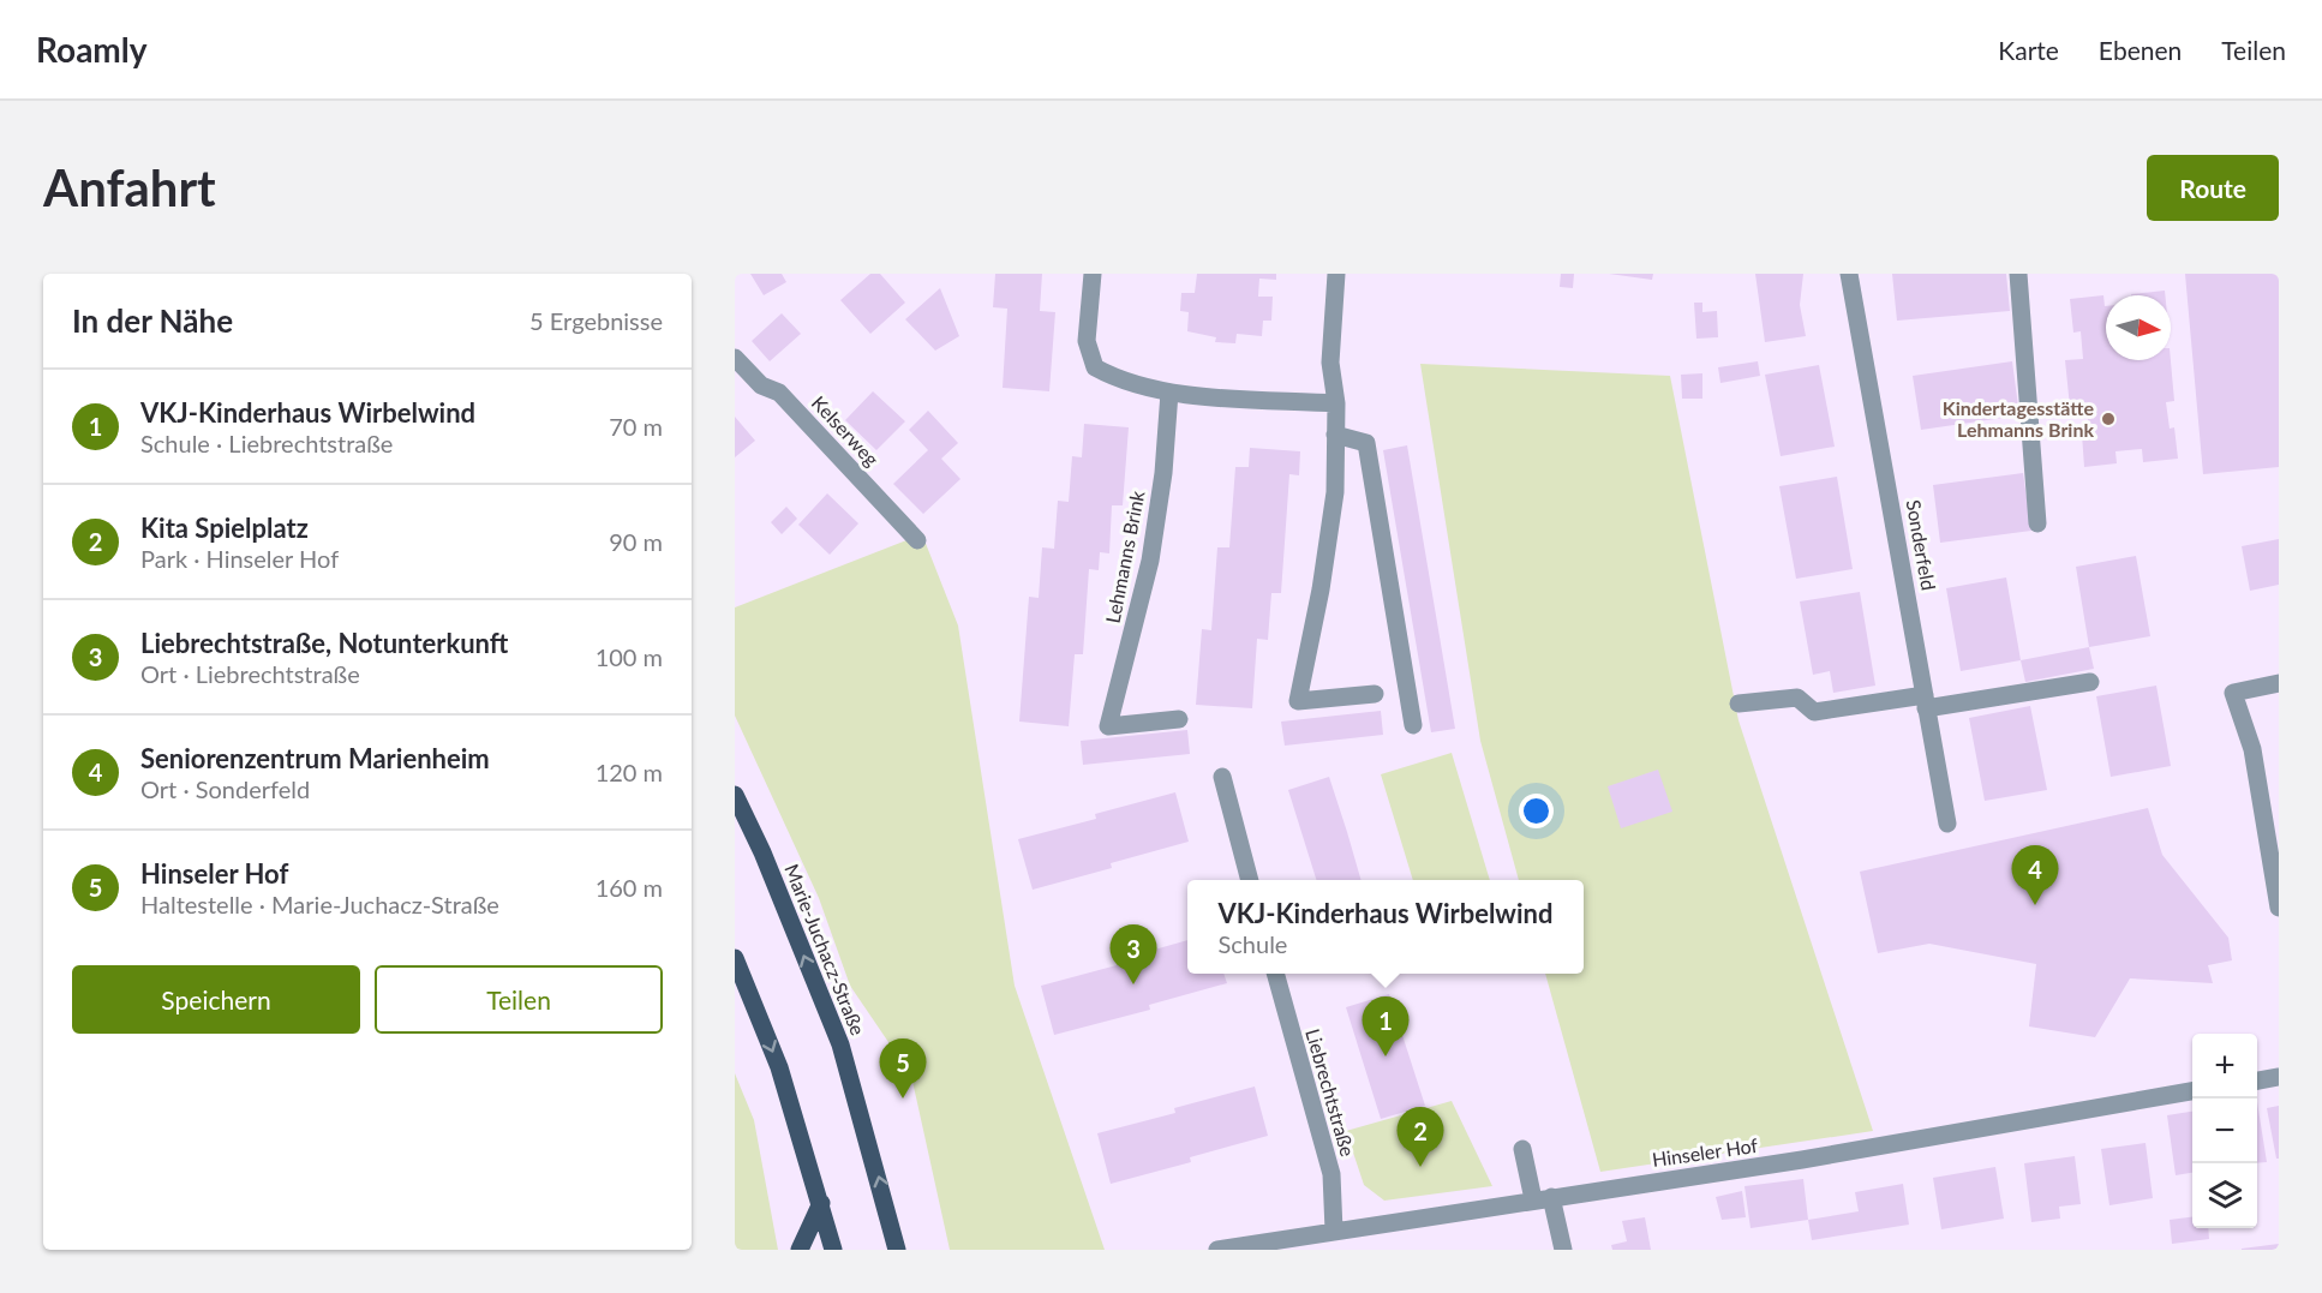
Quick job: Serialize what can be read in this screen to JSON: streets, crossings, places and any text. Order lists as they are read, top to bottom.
{
  "streets": {
    "main road": ["Marie-Juchacz-Straße"],
    "street": [
      "Kelserweg",
      "Sonderfeld",
      "Lehmanns Brink",
      "Liebrechtstraße",
      "Hinseler Hof"
    ]
  },
  "crossings": [
    ["Liebrechtstraße", "Hinseler Hof"]
  ],
  "places": ["Kindertagesstätte Lehmanns Brink"],
  "north": "right",
  "page": {
    "header": "Roamly",
    "nav": ["Karte", "Ebenen", "Teilen"],
    "buttons": [
      "Route",
      ["Speichern", "Teilen"]
    ],
    "title": "Anfahrt",
    "heading": ["In der Nähe", "5 Ergebnisse"],
    "list": [
      {
        "mark": "1",
        "name": "VKJ-Kinderhaus Wirbelwind",
        "note": "Schule · Liebrechtstraße",
        "value": "70 m"
      },
      {
        "mark": "2",
        "name": "Kita Spielplatz",
        "note": "Park · Hinseler Hof",
        "value": "90 m"
      },
      {
        "mark": "3",
        "name": "Liebrechtstraße, Notunterkunft",
        "note": "Ort · Liebrechtstraße",
        "value": "100 m"
      },
      {
        "mark": "4",
        "name": "Seniorenzentrum Marienheim",
        "note": "Ort · Sonderfeld",
        "value": "120 m"
      },
      {
        "mark": "5",
        "name": "Hinseler Hof",
        "note": "Haltestelle · Marie-Juchacz-Straße",
        "value": "160 m"
      }
    ],
    "pins": [
      "4",
      "3",
      "1",
      "5",
      "2"
    ],
    "popup": ["VKJ-Kinderhaus Wirbelwind", "Schule"],
    "map_buttons": ["+", "−"]
  }
}
